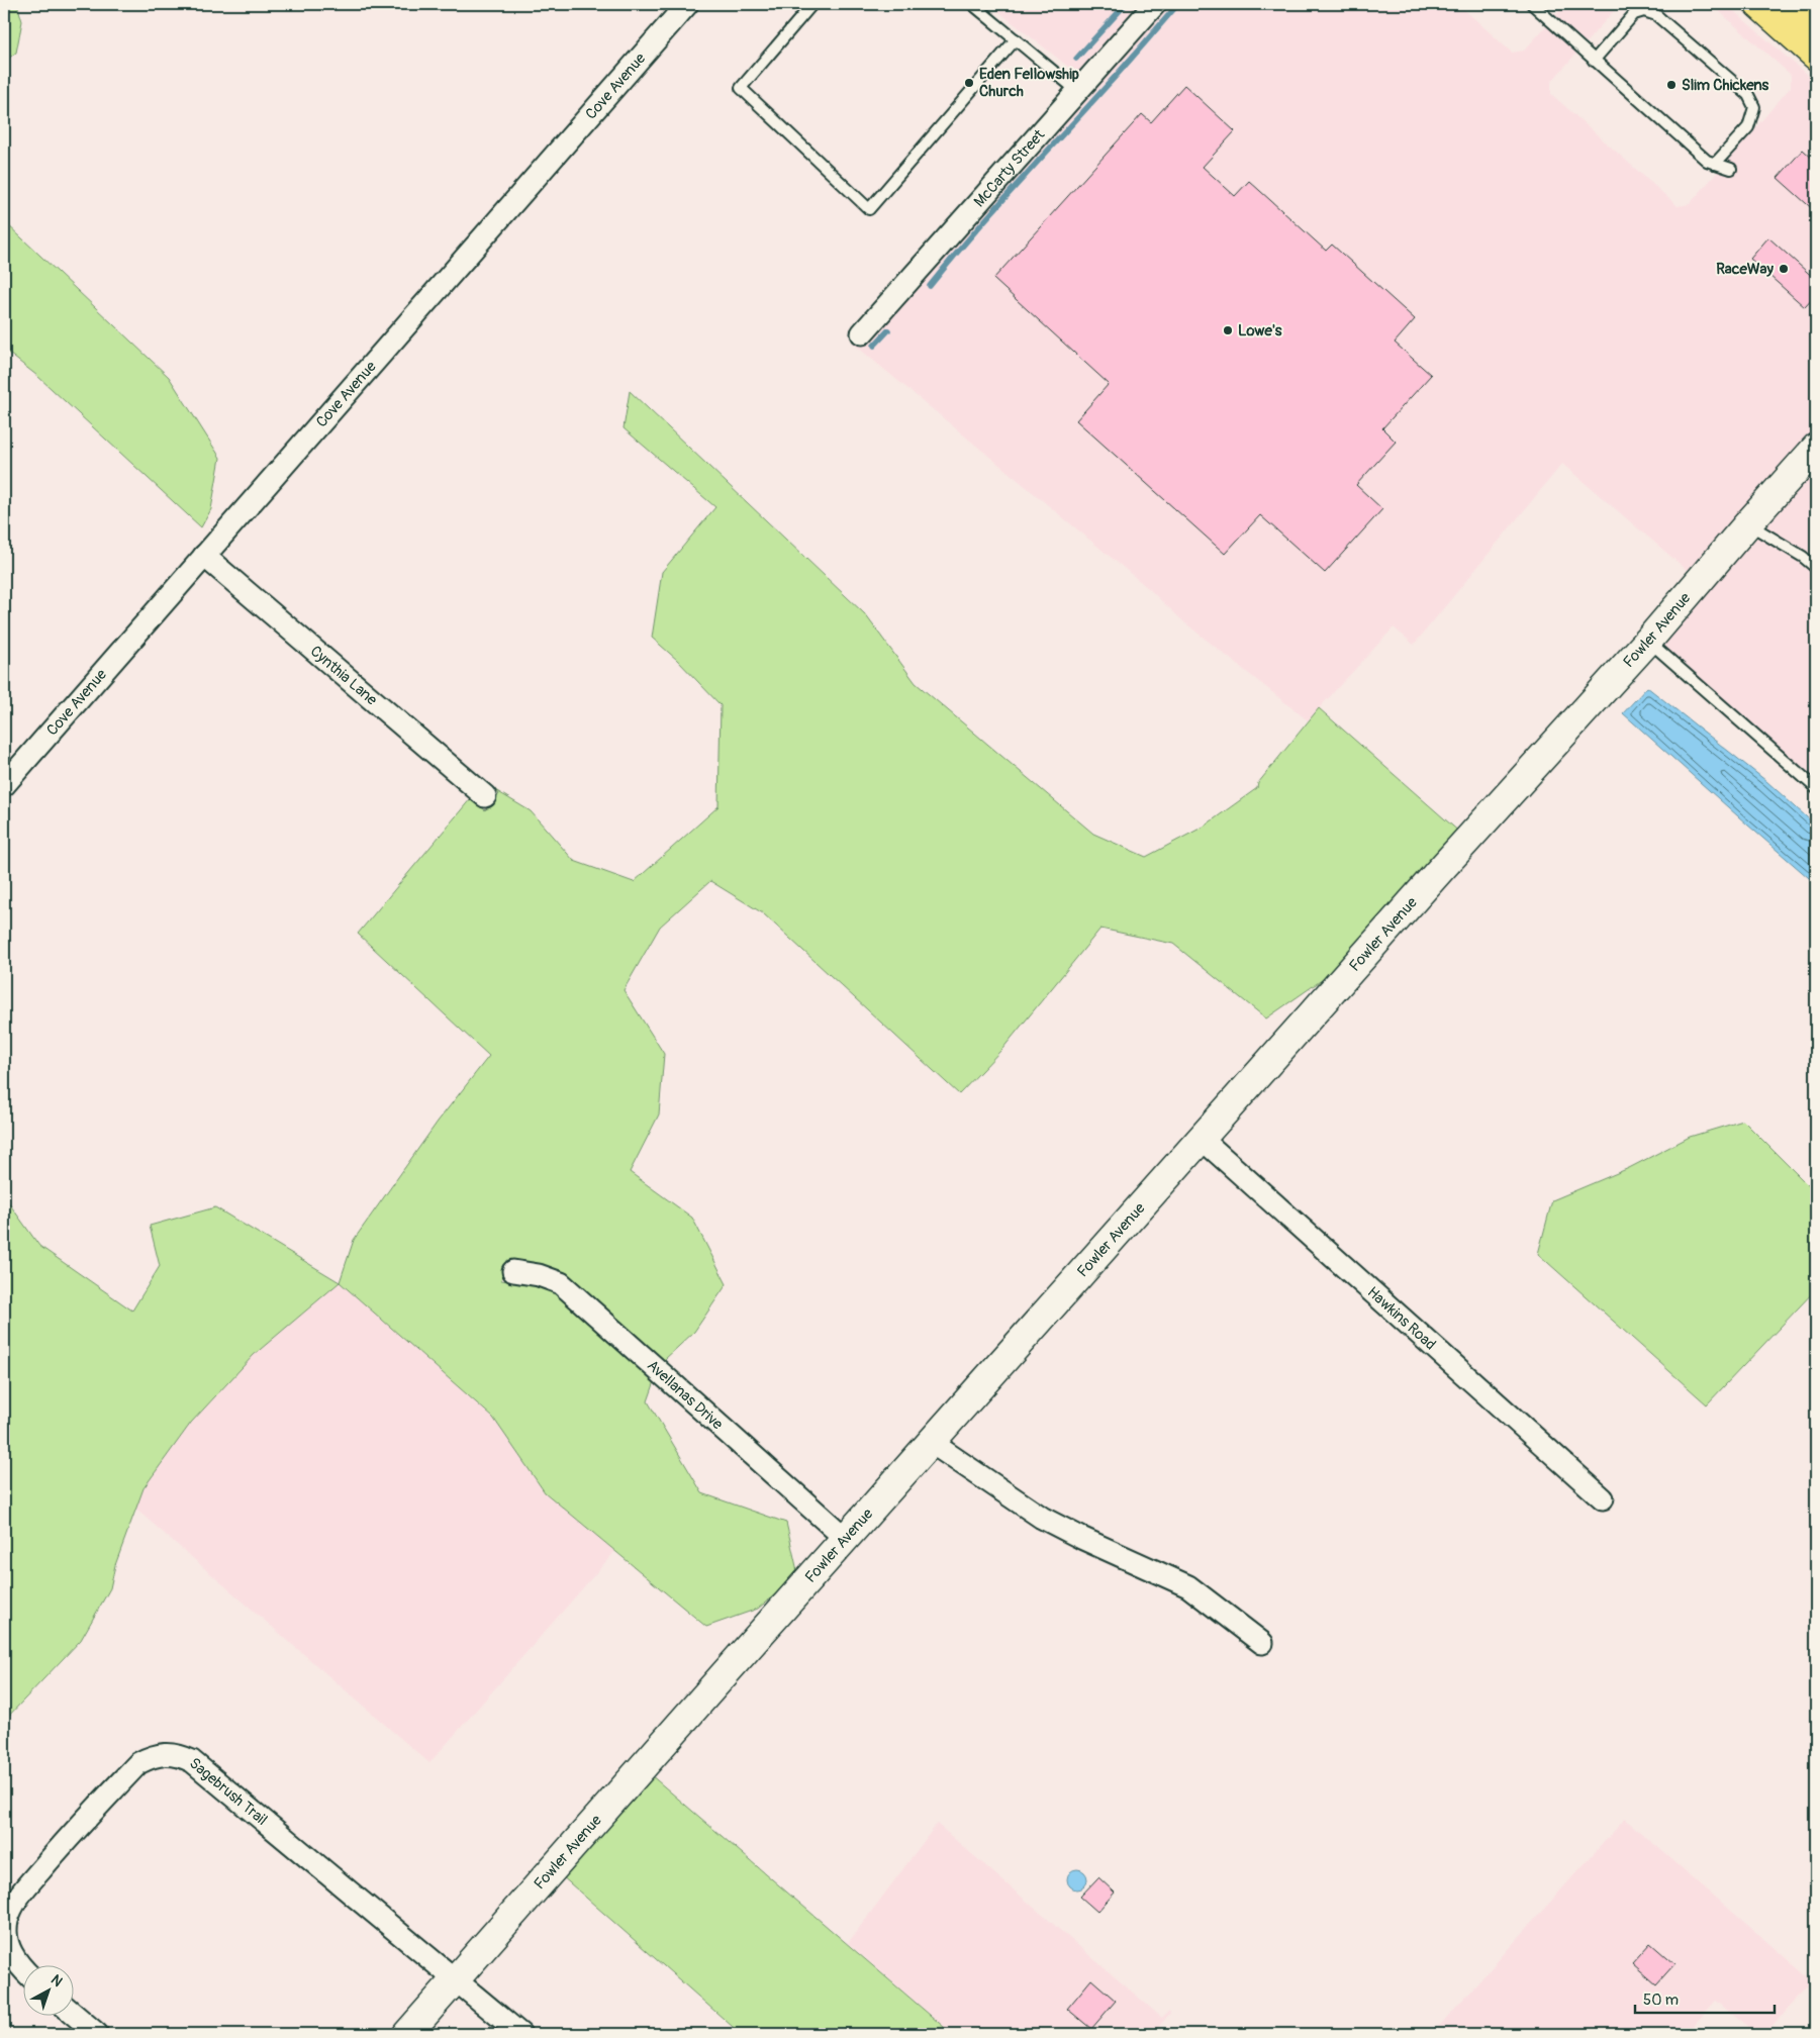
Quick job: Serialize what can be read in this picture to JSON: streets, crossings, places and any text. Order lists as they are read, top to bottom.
{
  "streets": {
    "street": [
      "Cove Avenue",
      "McCarty Street",
      "Fowler Avenue",
      "Cynthia Lane",
      "Hawkins Road",
      "Avellanas Drive",
      "Sagebrush Trail"
    ]
  },
  "crossings": [
    ["Cove Avenue", "Cynthia Lane"],
    ["Fowler Avenue", "Hawkins Road"],
    ["Fowler Avenue", "Avellanas Drive"],
    ["Fowler Avenue", "Sagebrush Trail"]
  ],
  "places": [
    "Eden Fellowship Church",
    "Slim Chickens",
    "RaceWay",
    "Lowe's"
  ],
  "scale_bar": "50 m",
  "north": "top right"
}
